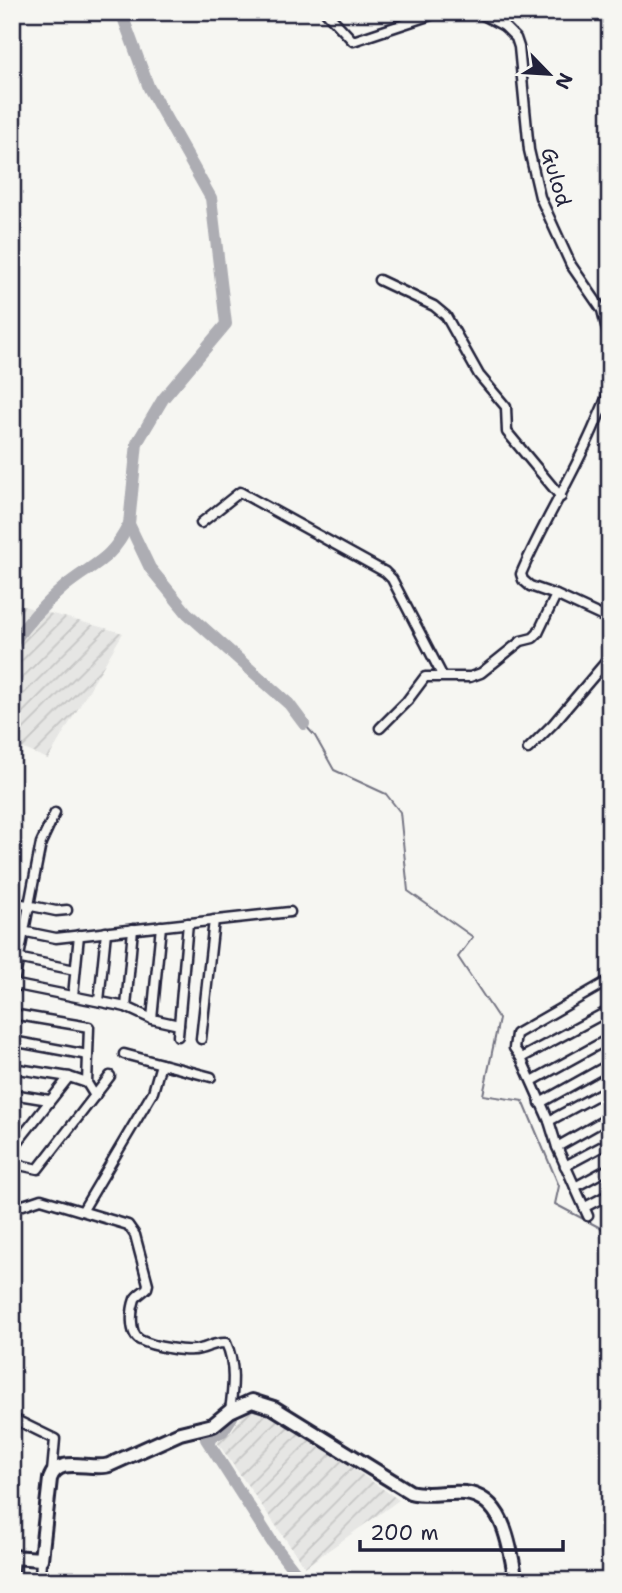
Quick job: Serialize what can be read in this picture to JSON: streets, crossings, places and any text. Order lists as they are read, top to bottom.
{
  "streets": {
    "street": ["Gulod"]
  },
  "scale_bar": "200 m",
  "north": "bottom right"
}
